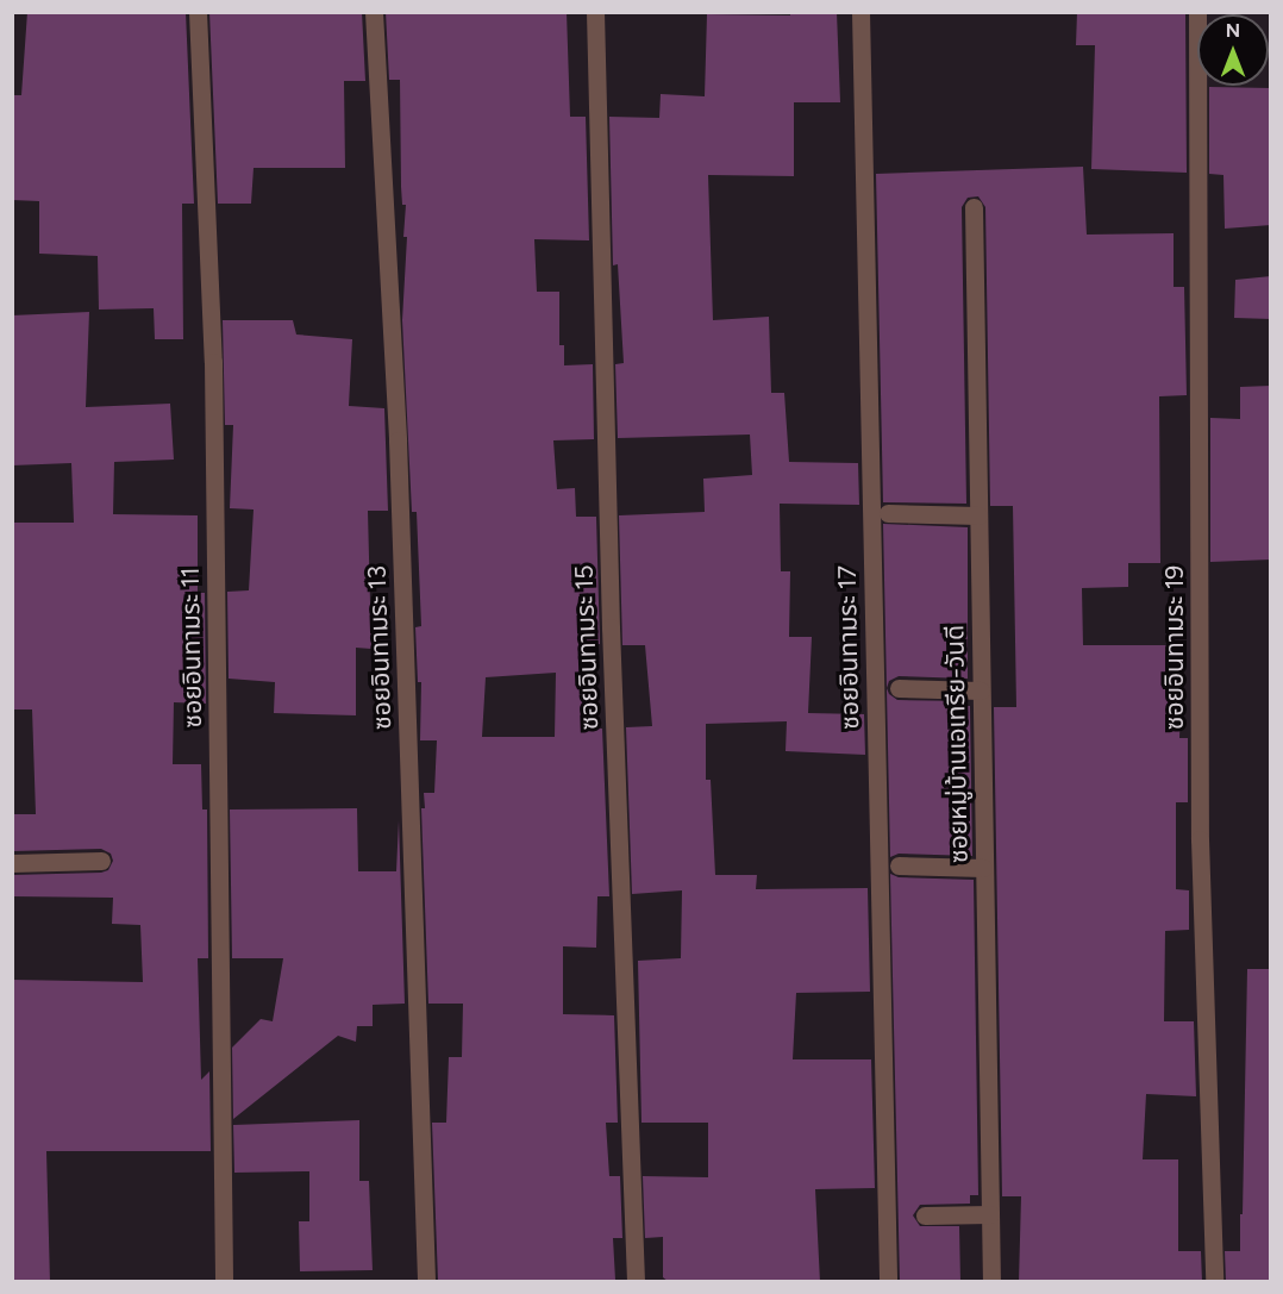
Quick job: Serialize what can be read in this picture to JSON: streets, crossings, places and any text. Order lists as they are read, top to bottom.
{
  "streets": {
    "street": [
      "ซอยอินทามระ 11",
      "ซอยอินทามระ 13",
      "ซอยอินทามระ 15",
      "ซอยอินทามระ 17",
      "ซอยอินทามระ 19",
      "ซอยหมู่บ้านเอเทรีย-วันดี"
    ]
  },
  "north": "top"
}
